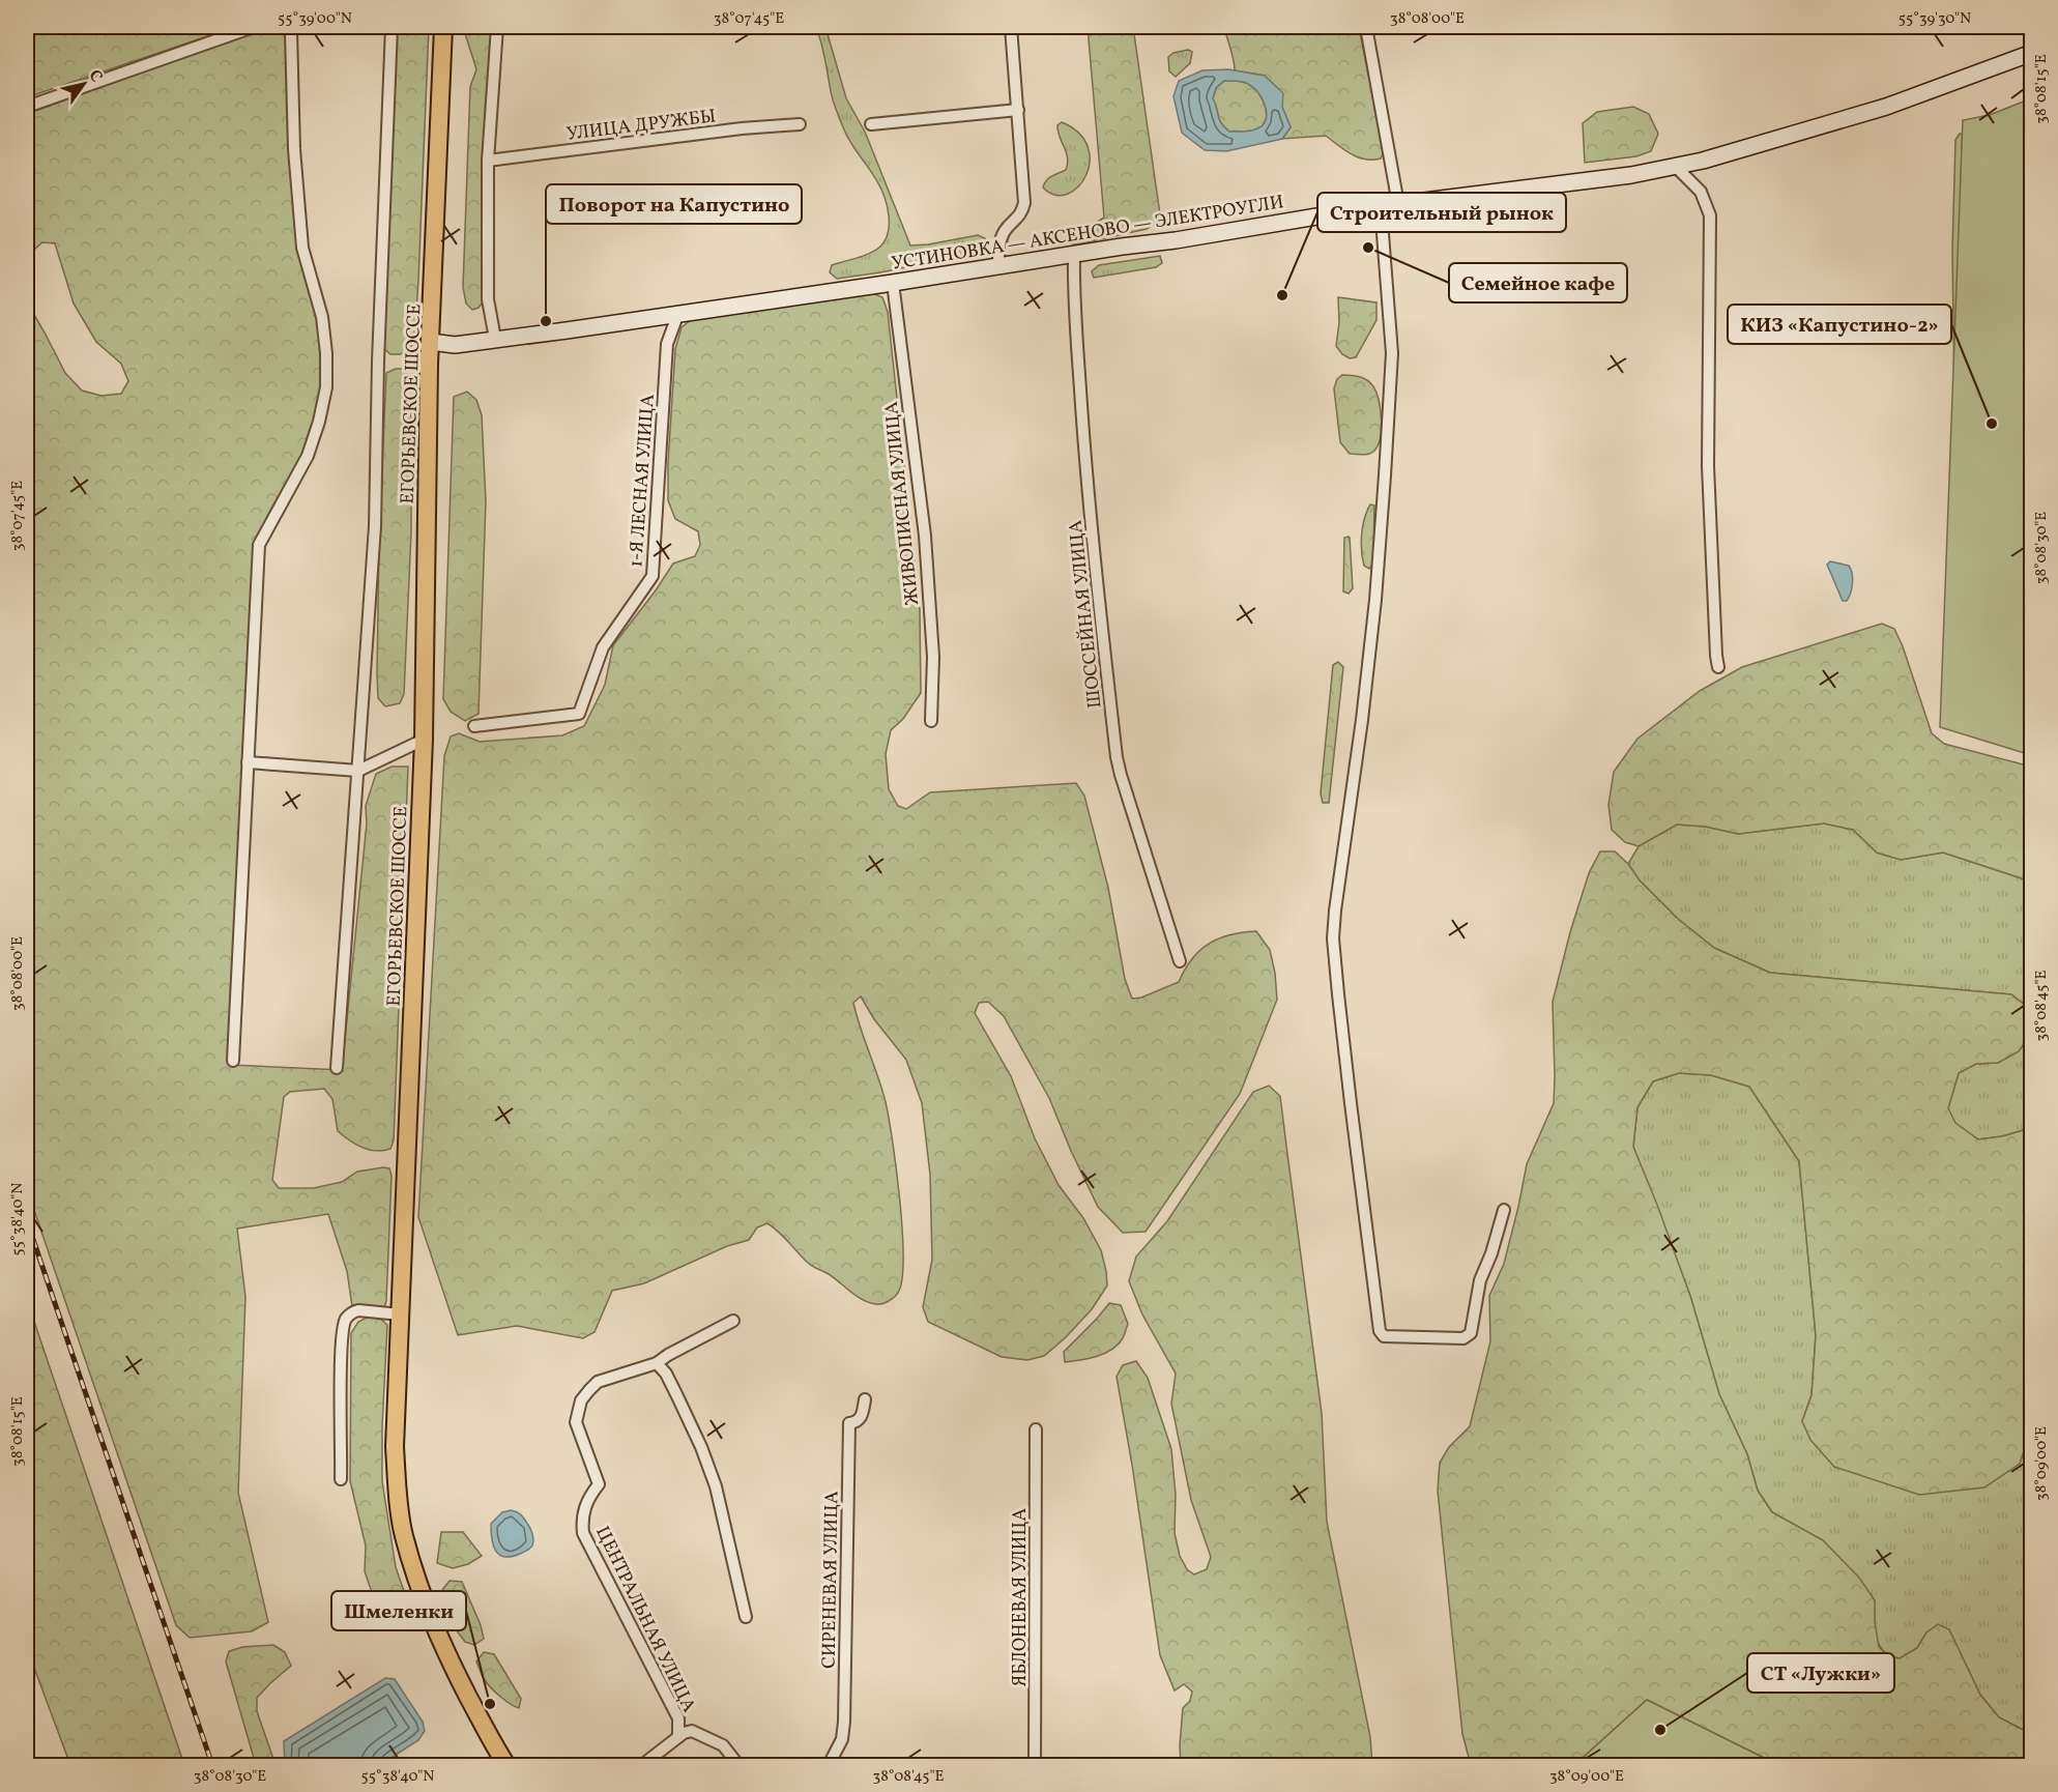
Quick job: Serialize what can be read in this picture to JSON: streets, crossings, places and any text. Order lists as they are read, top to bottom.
{
  "streets": {
    "main road": ["УСТИНОВКА — АКСЕНОВО — ЭЛЕКТРОУГЛИ", "ЕГОРЬЕВСКОЕ ШОССЕ"],
    "street": [
      "УЛИЦА ДРУЖБЫ",
      "1-Я ЛЕСНАЯ УЛИЦА",
      "ЖИВОПИСНАЯ УЛИЦА",
      "ШОССЕЙНАЯ УЛИЦА",
      "СИРЕНЕВАЯ УЛИЦА",
      "ЯБЛОНЕВАЯ УЛИЦА",
      "ЦЕНТРАЛЬНАЯ УЛИЦА"
    ]
  },
  "crossings": [
    ["УСТИНОВКА — АКСЕНОВО — ЭЛЕКТРОУГЛИ", "ЕГОРЬЕВСКОЕ ШОССЕ"],
    ["УСТИНОВКА — АКСЕНОВО — ЭЛЕКТРОУГЛИ", "1-Я ЛЕСНАЯ УЛИЦА"],
    ["УСТИНОВКА — АКСЕНОВО — ЭЛЕКТРОУГЛИ", "ЖИВОПИСНАЯ УЛИЦА"],
    ["УСТИНОВКА — АКСЕНОВО — ЭЛЕКТРОУГЛИ", "ШОССЕЙНАЯ УЛИЦА"]
  ],
  "places": [
    "Семейное кафе",
    "Строительный рынок",
    "Поворот на Капустино",
    "КИЗ «Капустино-2»",
    "Шмеленки",
    "СТ «Лужки»"
  ],
  "north": "top right",
  "coordinates": [
    "55°39'00\"N",
    "38°07'45\"E",
    "38°08'00\"E",
    "55°39'30\"N",
    "38°08'15\"E",
    "38°08'30\"E",
    "38°08'45\"E",
    "55°38'40\"N",
    "38°09'00\"E"
  ]
}
